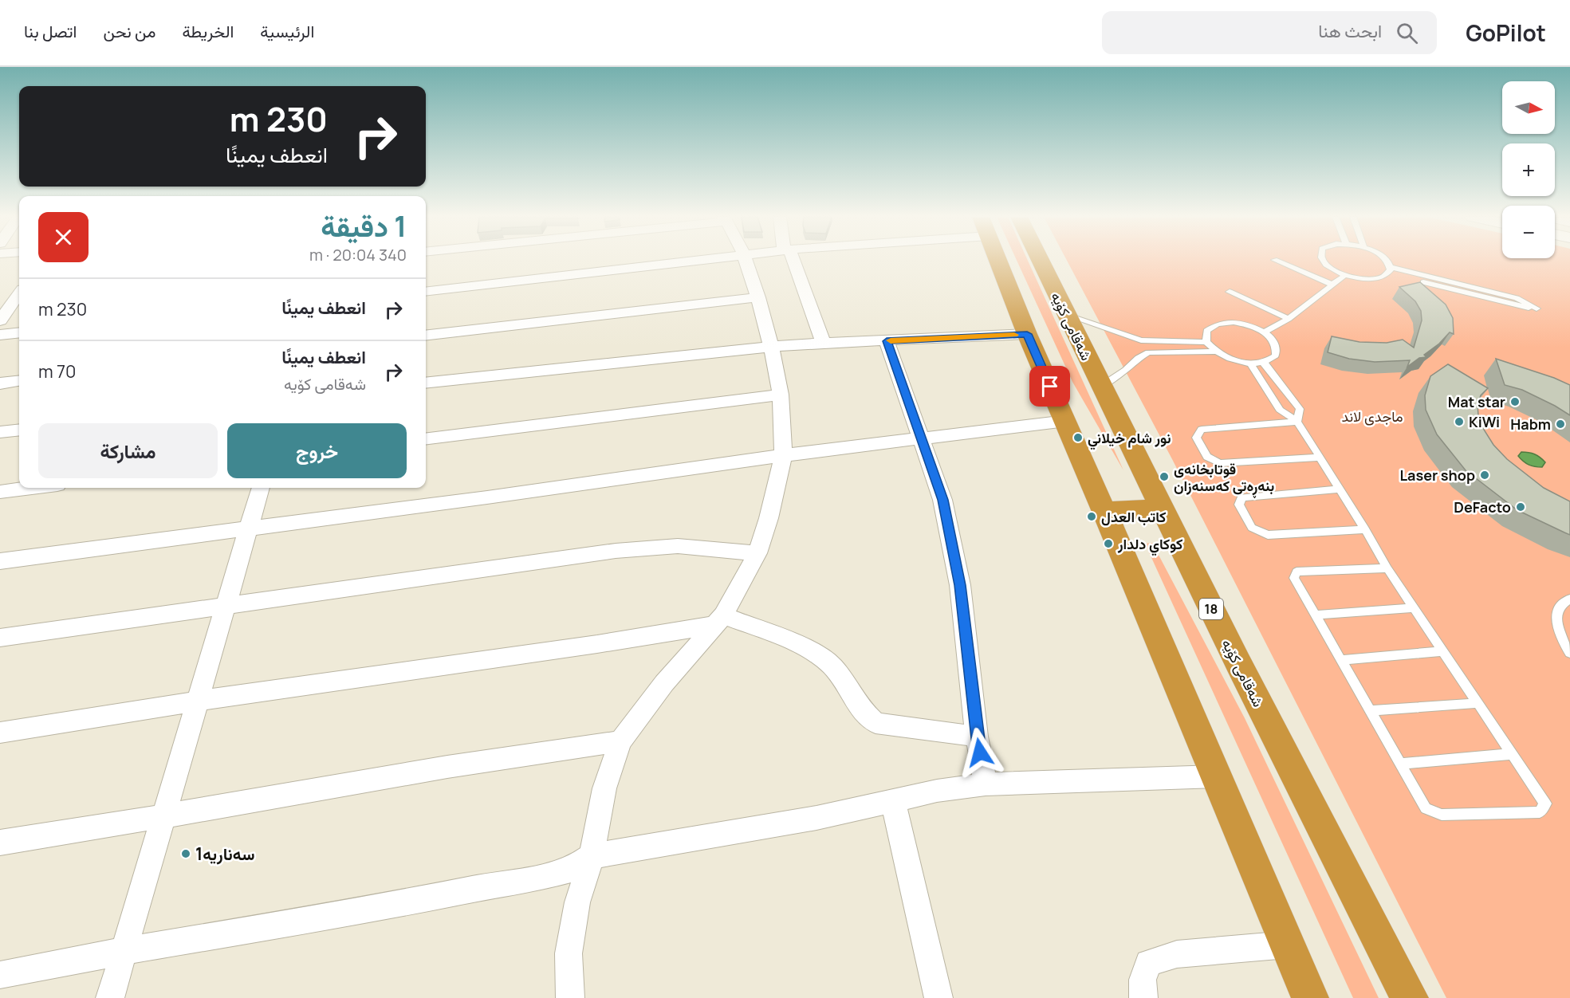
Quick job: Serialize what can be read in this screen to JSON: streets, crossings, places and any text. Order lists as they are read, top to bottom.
{
  "streets": {
    "highway": ["شەقامی کۆیە", "18"]
  },
  "parks": ["ماجدی لاند"],
  "places": [
    "Mat star",
    "KiWi",
    "Habm",
    "نور شام خيلاني",
    "Laser shop",
    "قوتابخانەی بنەڕەتی کەسنەزان",
    "DeFacto",
    "كاتب العدل",
    "كوكاي دلدار",
    "سەناریە1"
  ],
  "north": "right",
  "page": {
    "header": "GoPilot",
    "search": "ابحث هنا",
    "nav": [
      "الرئيسية",
      "الخريطة",
      "من نحن",
      "اتصل بنا"
    ],
    "map_buttons": ["+", "−"],
    "turn": ["230 m", "انعطف يمينًا"],
    "heading": ["1 دقيقة", "340 m · 20:04"],
    "list": [
      {
        "name": "انعطف يمينًا",
        "value": "230 m"
      },
      {
        "name": "انعطف يمينًا",
        "note": "شەقامی کۆیە",
        "value": "70 m"
      }
    ],
    "buttons": ["خروج", "مشاركة"]
  }
}
